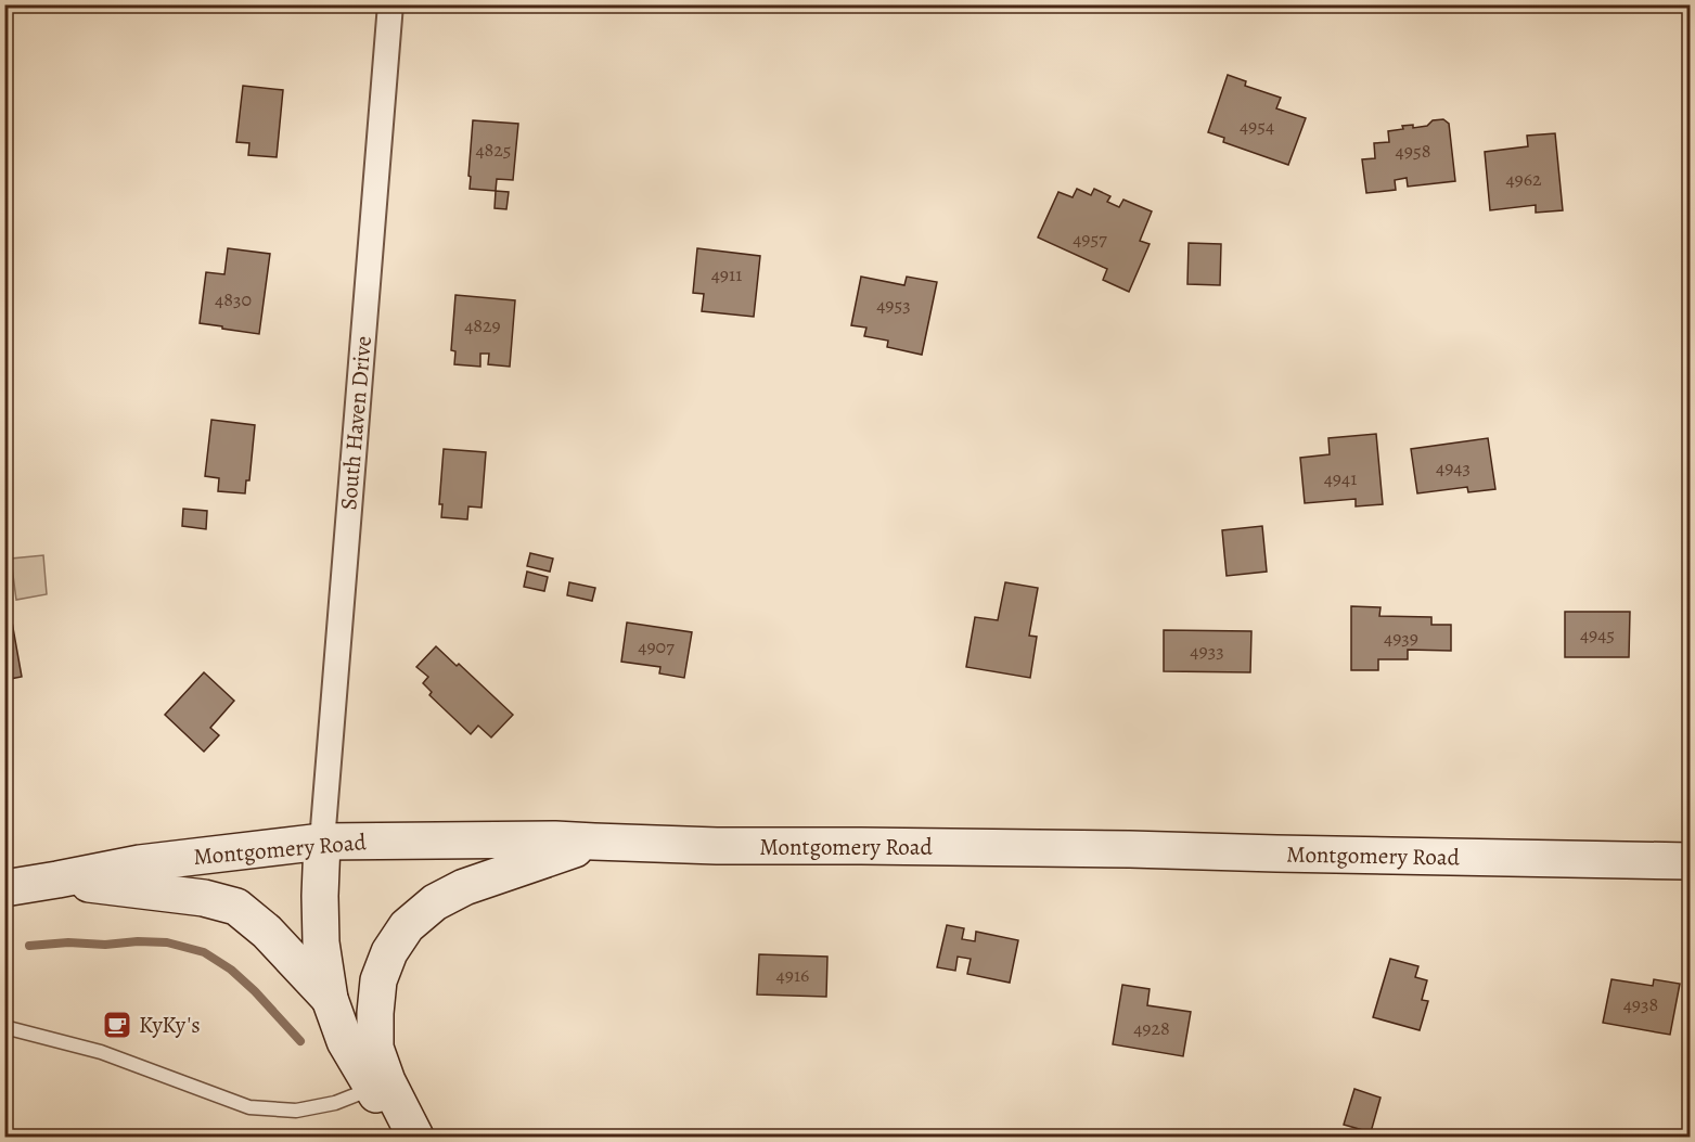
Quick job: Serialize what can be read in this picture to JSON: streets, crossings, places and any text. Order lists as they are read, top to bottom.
{
  "streets": {
    "main road": ["Montgomery Road"],
    "street": ["South Haven Drive"]
  },
  "crossings": [
    ["South Haven Drive", "Montgomery Road"]
  ],
  "places": {
    "cafe": ["KyKy's"]
  },
  "house_numbers": [
    "4954",
    "4825",
    "4958",
    "4962",
    "4957",
    "4911",
    "4830",
    "4953",
    "4829",
    "4943",
    "4941",
    "4945",
    "4939",
    "4907",
    "4933",
    "4916",
    "4938",
    "4928"
  ]
}
